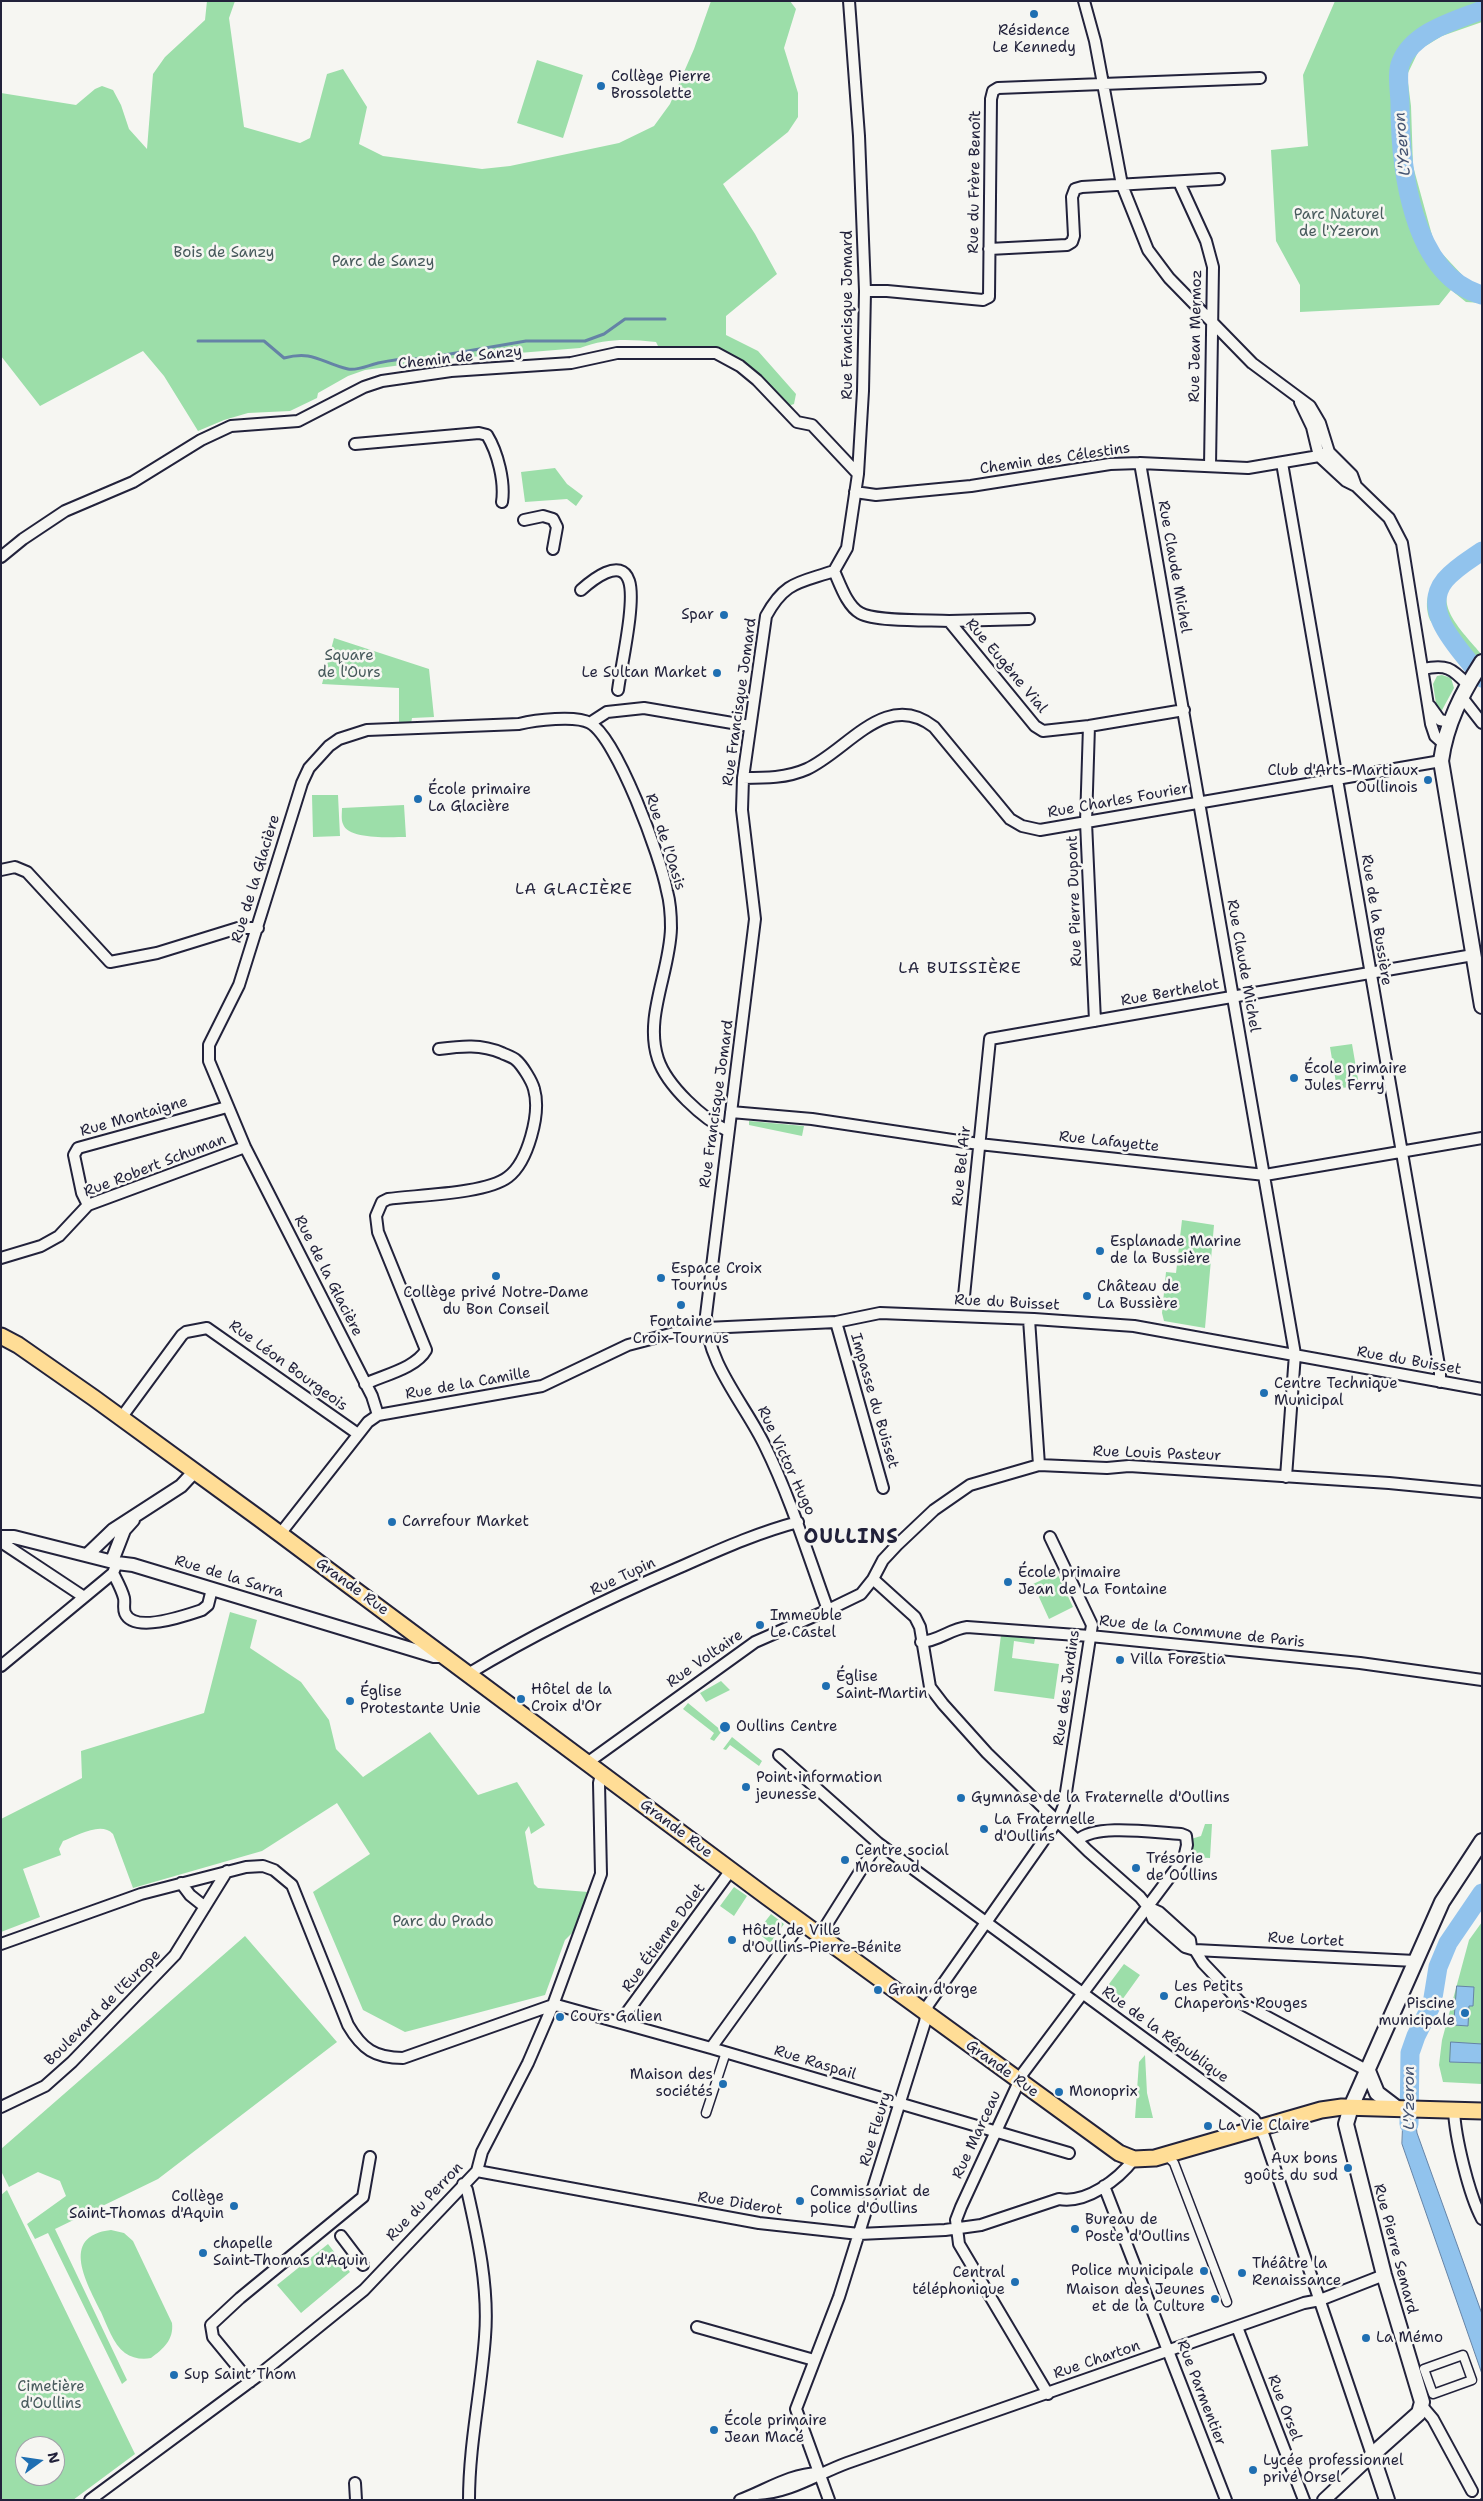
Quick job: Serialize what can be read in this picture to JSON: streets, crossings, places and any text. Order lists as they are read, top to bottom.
{
  "streets": {
    "main road": ["Grande Rue", "Rue Pierre Semard"],
    "street": [
      "Rue du Frère Benoît",
      "Rue Francisque Jomard",
      "Rue Jean Mermoz",
      "Chemin de Sanzy",
      "Chemin des Célestins",
      "Rue Claude Michel",
      "Rue Eugène Vial",
      "Rue Charles Fourier",
      "Rue de l'Oasis",
      "Rue de la Glacière",
      "Rue Pierre Dupont",
      "Rue de la Bussière",
      "Rue Berthelot",
      "Rue Montaigne",
      "Rue Lafayette",
      "Rue Robert Schuman",
      "Rue Bel Air",
      "Rue du Buisset",
      "Rue Léon Bourgeois",
      "Rue de la Camille",
      "Impasse du Buisset",
      "Rue Louis Pasteur",
      "Rue Victor Hugo",
      "Rue de la Sarra",
      "Rue Tupin",
      "Rue de la Commune de Paris",
      "Rue Voltaire",
      "Rue des Jardins",
      "Rue Étienne Dolet",
      "Rue Lortet",
      "Boulevard de l'Europe",
      "Rue de la République",
      "Rue Raspail",
      "Rue Fleury",
      "Rue Marceau",
      "Rue du Perron",
      "Rue Diderot",
      "Rue Charton",
      "Rue Parmentier",
      "Rue Orsel"
    ]
  },
  "crossings": [
    ["Rue du Frère Benoît", "Rue Francisque Jomard"],
    ["Rue Francisque Jomard", "Chemin de Sanzy"],
    ["Rue Francisque Jomard", "Chemin des Célestins"],
    ["Rue Francisque Jomard", "Rue Eugène Vial"],
    ["Rue Francisque Jomard", "Rue Charles Fourier"],
    ["Rue Francisque Jomard", "Rue de l'Oasis"],
    ["Rue Francisque Jomard", "Rue Lafayette"],
    ["Rue Francisque Jomard", "Rue du Buisset"],
    ["Rue Francisque Jomard", "Rue de la Camille"],
    ["Rue Francisque Jomard", "Rue Victor Hugo"],
    ["Rue Jean Mermoz", "Chemin des Célestins"],
    ["Chemin des Célestins", "Rue Claude Michel"],
    ["Chemin des Célestins", "Rue de la Bussière"],
    ["Rue Claude Michel", "Rue Charles Fourier"],
    ["Rue Claude Michel", "Rue Berthelot"],
    ["Rue Claude Michel", "Rue Lafayette"],
    ["Rue Claude Michel", "Rue du Buisset"],
    ["Rue Claude Michel", "Rue Louis Pasteur"],
    ["Rue Eugène Vial", "Rue Pierre Dupont"],
    ["Rue Charles Fourier", "Rue Pierre Dupont"],
    ["Rue Charles Fourier", "Rue de la Bussière"],
    ["Rue de l'Oasis", "Rue de la Glacière"],
    ["Rue de la Glacière", "Rue Montaigne"],
    ["Rue de la Glacière", "Rue Robert Schuman"],
    ["Rue de la Glacière", "Rue de la Camille"],
    ["Rue Pierre Dupont", "Rue Berthelot"],
    ["Rue de la Bussière", "Rue Berthelot"],
    ["Rue de la Bussière", "Rue Lafayette"],
    ["Rue de la Bussière", "Rue du Buisset"],
    ["Rue Berthelot", "Rue Bel Air"],
    ["Rue Montaigne", "Rue Robert Schuman"],
    ["Rue Lafayette", "Rue Bel Air"],
    ["Rue du Buisset", "Rue de la Camille"],
    ["Rue du Buisset", "Impasse du Buisset"],
    ["Rue du Buisset", "Rue Victor Hugo"],
    ["Rue Léon Bourgeois", "Grande Rue"],
    ["Rue de la Camille", "Rue Victor Hugo"],
    ["Rue Louis Pasteur", "Rue Voltaire"],
    ["Rue Victor Hugo", "Rue Tupin"],
    ["Rue Victor Hugo", "Rue Voltaire"],
    ["Rue de la Sarra", "Grande Rue"],
    ["Rue Tupin", "Grande Rue"],
    ["Grande Rue", "Rue Voltaire"],
    ["Grande Rue", "Rue Étienne Dolet"],
    ["Grande Rue", "Rue Fleury"],
    ["Grande Rue", "Rue Marceau"],
    ["Grande Rue", "Rue du Perron"],
    ["Grande Rue", "Rue Diderot"],
    ["Rue de la Commune de Paris", "Rue des Jardins"],
    ["Rue des Jardins", "Rue Fleury"],
    ["Rue Étienne Dolet", "Rue Raspail"],
    ["Rue Lortet", "Rue Pierre Semard"],
    ["Rue de la République", "Rue Fleury"],
    ["Rue de la République", "Rue Marceau"],
    ["Rue de la République", "Rue Charton"],
    ["Rue Raspail", "Rue Fleury"],
    ["Rue Raspail", "Rue Marceau"],
    ["Rue Raspail", "Rue du Perron"],
    ["Rue Fleury", "Rue Diderot"],
    ["Rue Fleury", "Rue Charton"],
    ["Rue Marceau", "Rue Diderot"],
    ["Rue du Perron", "Rue Diderot"],
    ["Rue Diderot", "Rue Parmentier"],
    ["Rue Pierre Semard", "Rue Charton"],
    ["Rue Charton", "Rue Parmentier"],
    ["Rue Charton", "Rue Orsel"]
  ],
  "districts": ["LA GLACIÈRE", "LA BUISSIÈRE", "OULLINS"],
  "water": ["L'Yzeron"],
  "parks": [
    "Parc Naturel de l'Yzeron",
    "Bois de Sanzy",
    "Parc de Sanzy",
    "Square de l'Ours",
    "Parc du Prado",
    "Cimetière d'Oullins"
  ],
  "places": [
    "Résidence Le Kennedy",
    "Collège Pierre Brossolette",
    "Spar",
    "Le Sultan Market",
    "Club d'Arts-Martiaux Oullinois",
    "École primaire La Glacière",
    "École primaire Jules Ferry",
    "Esplanade Marine de la Bussière",
    "Collège privé Notre-Dame du Bon Conseil",
    "Espace Croix Tournus",
    "Château de La Bussière",
    "Fontaine Croix-Tournus",
    "Centre Technique Municipal",
    "Carrefour Market",
    "École primaire Jean de La Fontaine",
    "Immeuble Le Castel",
    "Villa Forestia",
    "Église Saint-Martin",
    "Hôtel de la Croix d'Or",
    "Église Protestante Unie",
    "Oullins Centre",
    "Point information jeunesse",
    "Gymnase de la Fraternelle d'Oullins",
    "La Fraternelle d'Oullins",
    "Centre social Moreaud",
    "Trésorie de Oullins",
    "Hôtel de Ville d'Oullins-Pierre-Bénite",
    "Grain d'orge",
    "Les Petits Chaperons Rouges",
    "Piscine municipale",
    "Cours Galien",
    "Maison des sociétés",
    "Monoprix",
    "La Vie Claire",
    "Aux bons goûts du sud",
    "Commissariat de police d'Oullins",
    "Collège Saint-Thomas d'Aquin",
    "Bureau de Poste d'Oullins",
    "chapelle Saint-Thomas d'Aquin",
    "Police municipale",
    "Théâtre la Renaissance",
    "Central téléphonique",
    "Maison des Jeunes et de la Culture",
    "La Mémo",
    "Sup Saint Thom",
    "École primaire Jean Macé",
    "Lycée professionnel privé Orsel"
  ],
  "north": "right"
}
